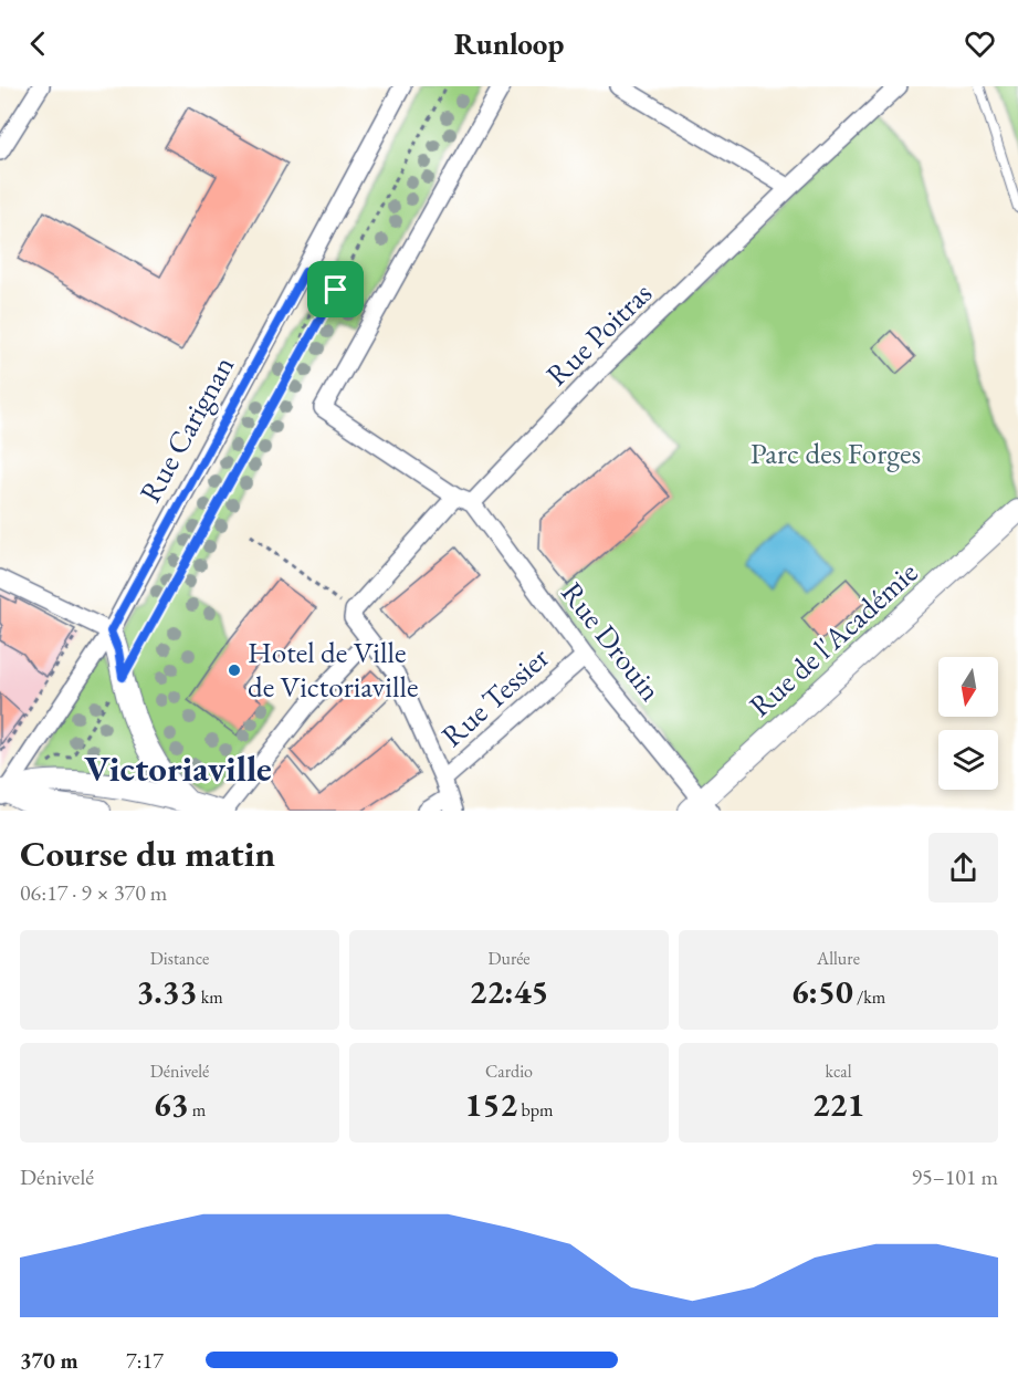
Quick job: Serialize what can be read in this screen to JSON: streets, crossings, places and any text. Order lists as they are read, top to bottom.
{
  "streets": {
    "street": [
      "Rue Poitras",
      "Rue Carignan",
      "Rue de l'Académie",
      "Rue Drouin",
      "Rue Tessier"
    ]
  },
  "crossings": [
    ["Rue Poitras", "Rue Drouin"],
    ["Rue de l'Académie", "Rue Drouin"],
    ["Rue Drouin", "Rue Tessier"]
  ],
  "districts": ["Victoriaville"],
  "parks": ["Parc des Forges"],
  "places": ["Hotel de Ville de Victoriaville"],
  "north": "bottom",
  "page": {
    "header": "Runloop",
    "heading": ["Course du matin", "06:17 · 9 × 370 m"],
    "stats": [
      ["Distance", "3.33 km"],
      ["Durée", "22:45"],
      ["Allure", "6:50 /km"],
      ["Dénivelé", "63 m"],
      ["Cardio", "152 bpm"],
      ["kcal", "221"]
    ],
    "chart": ["Dénivelé", "95–101 m"],
    "list": [
      {
        "name": "370 m",
        "note": "7:17"
      }
    ]
  }
}
